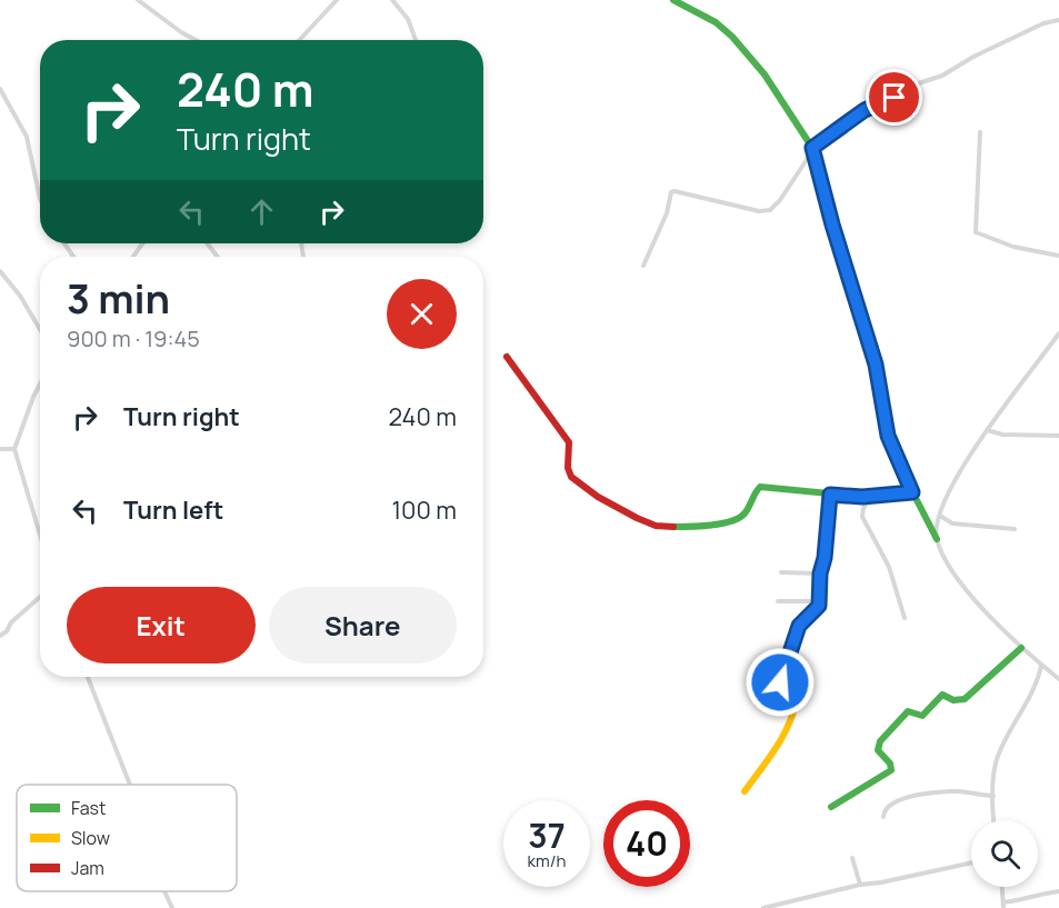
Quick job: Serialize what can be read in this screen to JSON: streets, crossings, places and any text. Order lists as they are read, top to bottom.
{
  "legend": ["Fast", "Slow", "Jam"],
  "page": {
    "turn": ["240 m", "Turn right"],
    "heading": ["3 min", "900 m · 19:45"],
    "list": [
      {
        "name": "Turn right",
        "value": "240 m"
      },
      {
        "name": "Turn left",
        "value": "100 m"
      }
    ],
    "buttons": ["Exit", "Share"],
    "speed": "37 km/h",
    "limit": "40"
  }
}
